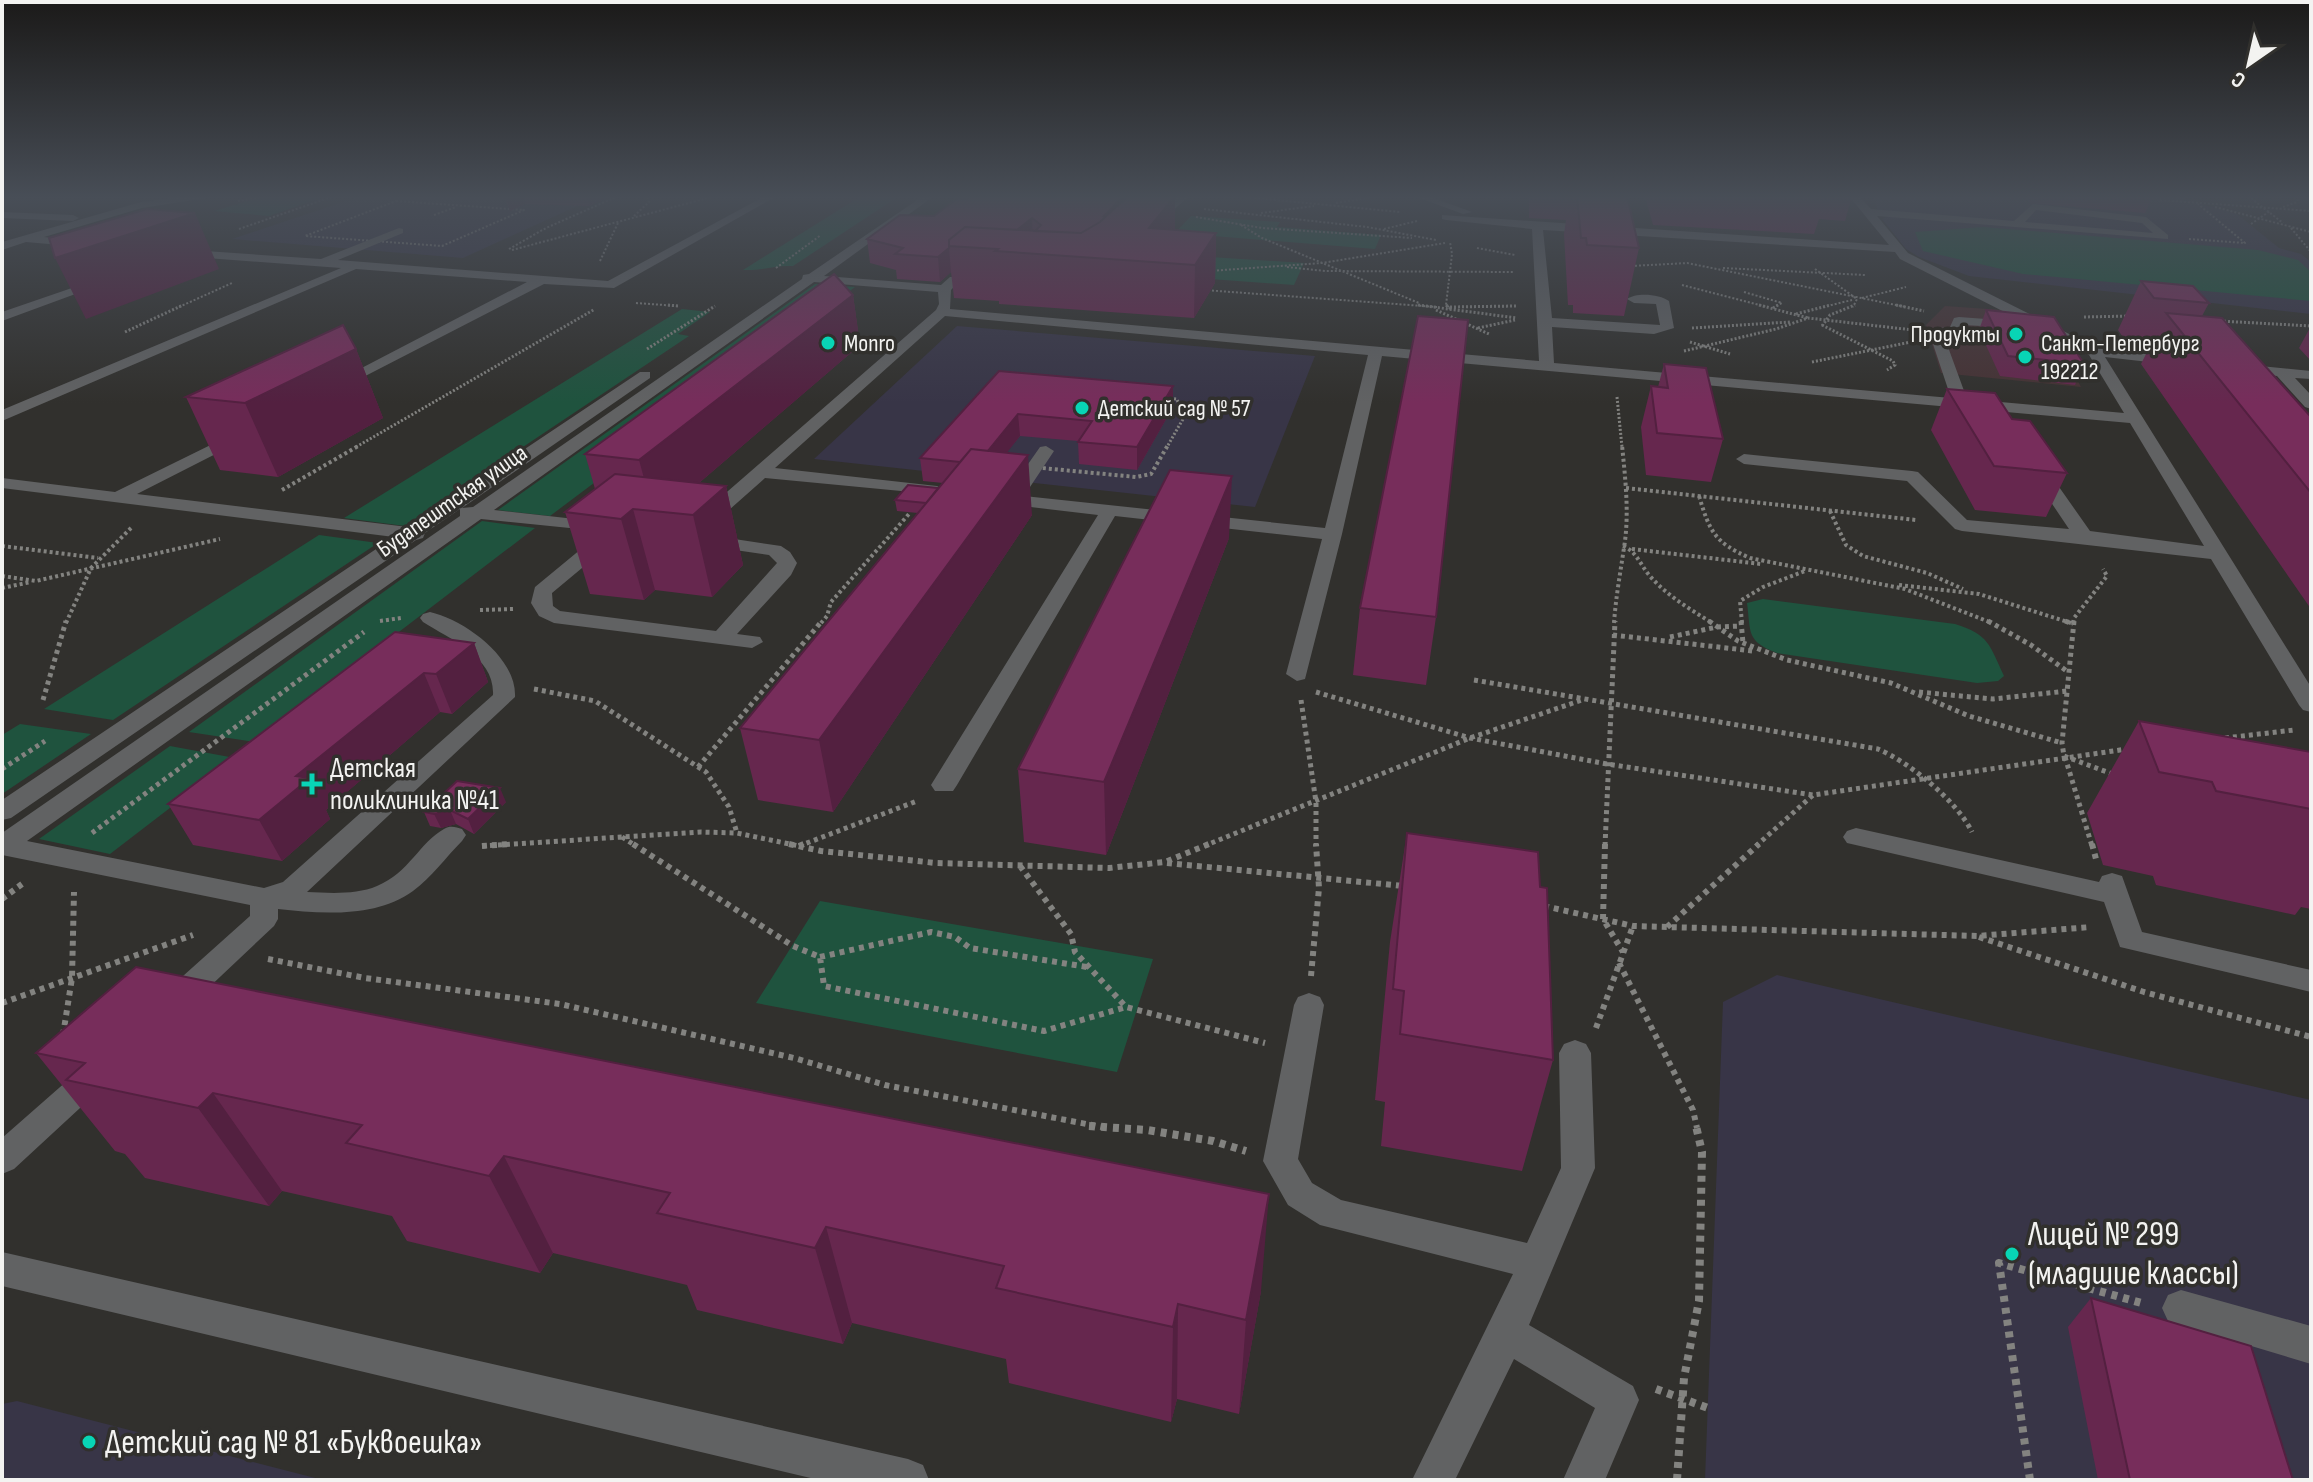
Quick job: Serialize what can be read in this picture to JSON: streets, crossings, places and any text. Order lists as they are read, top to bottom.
{
  "streets": {
    "street": ["Будапештская улица"]
  },
  "places": {
    "other": [
      "Продукты",
      "Monro",
      "Санкт-Петербург 192212",
      "Детский сад № 57",
      "Лицей № 299 (младшие классы)",
      "Детский сад № 81 «Буквоешка»"
    ],
    "health": ["Детская поликлиника №41"]
  },
  "north": "bottom left"
}
